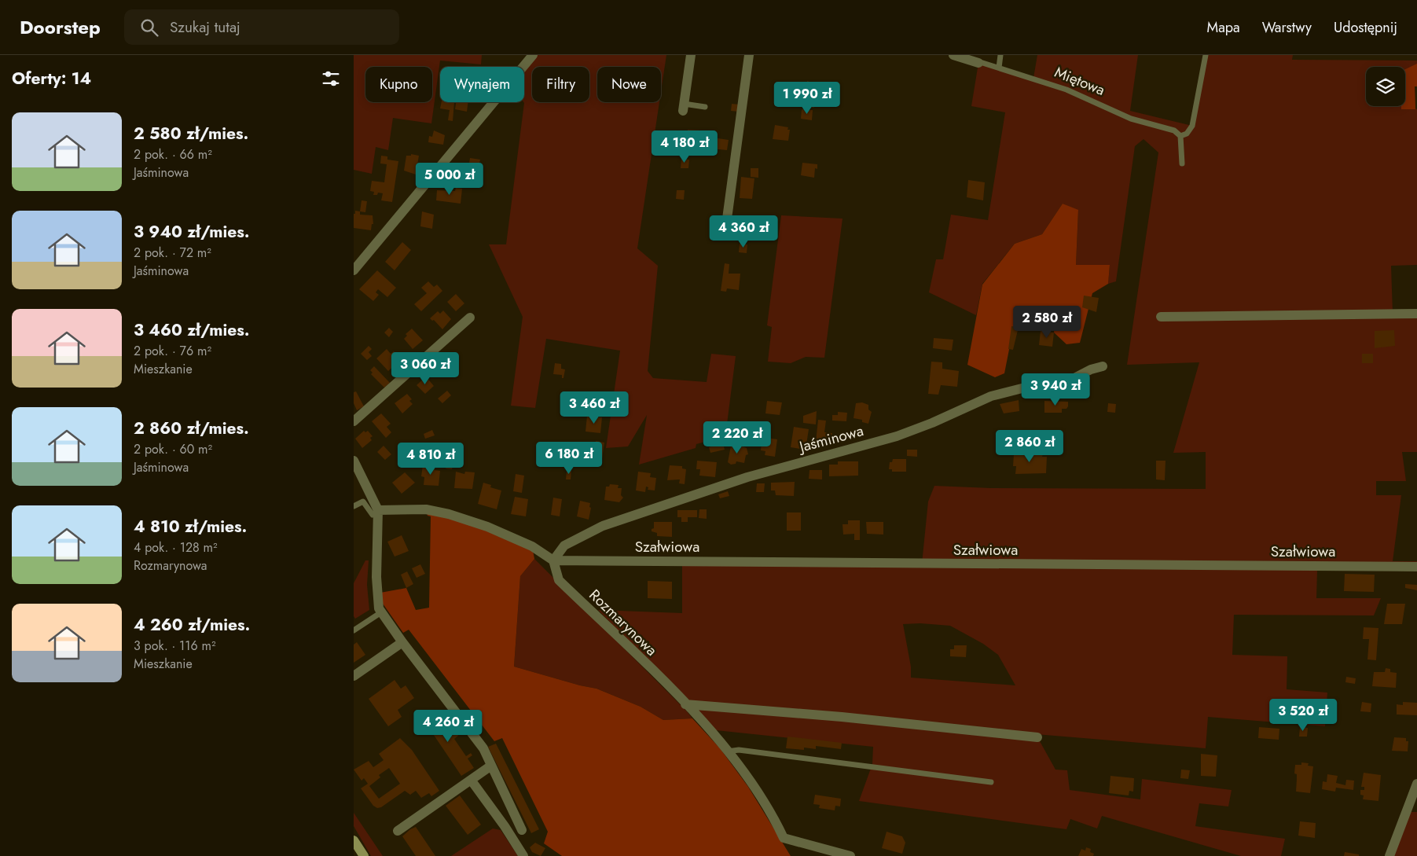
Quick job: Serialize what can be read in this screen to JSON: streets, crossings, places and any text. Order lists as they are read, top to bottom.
{
  "streets": {
    "street": [
      "Miętowa",
      "Jaśminowa",
      "Szałwiowa",
      "Rozmarynowa"
    ]
  },
  "crossings": [
    ["Jaśminowa", "Szałwiowa"],
    ["Jaśminowa", "Rozmarynowa"],
    ["Szałwiowa", "Rozmarynowa"]
  ],
  "page": {
    "header": "Doorstep",
    "search": "Szukaj tutaj",
    "nav": ["Mapa", "Warstwy", "Udostępnij"],
    "heading": "Oferty: 14",
    "chip": [
      "Kupno",
      "Wynajem",
      "Filtry",
      "Nowe"
    ],
    "price": [
      "1 990 zł",
      "4 180 zł",
      "5 000 zł",
      "4 360 zł",
      "2 580 zł",
      "3 060 zł",
      "3 940 zł",
      "3 460 zł",
      "2 220 zł",
      "2 860 zł",
      "6 180 zł",
      "4 810 zł",
      "3 520 zł",
      "4 260 zł"
    ],
    "list": [
      {
        "name": "2 580 zł/mies.",
        "note": "2 pok. · 66 m² · Jaśminowa"
      },
      {
        "name": "3 940 zł/mies.",
        "note": "2 pok. · 72 m² · Jaśminowa"
      },
      {
        "name": "3 460 zł/mies.",
        "note": "2 pok. · 76 m² · Mieszkanie"
      },
      {
        "name": "2 860 zł/mies.",
        "note": "2 pok. · 60 m² · Jaśminowa"
      },
      {
        "name": "4 810 zł/mies.",
        "note": "4 pok. · 128 m² · Rozmarynowa"
      },
      {
        "name": "4 260 zł/mies.",
        "note": "3 pok. · 116 m² · Mieszkanie"
      }
    ]
  }
}
